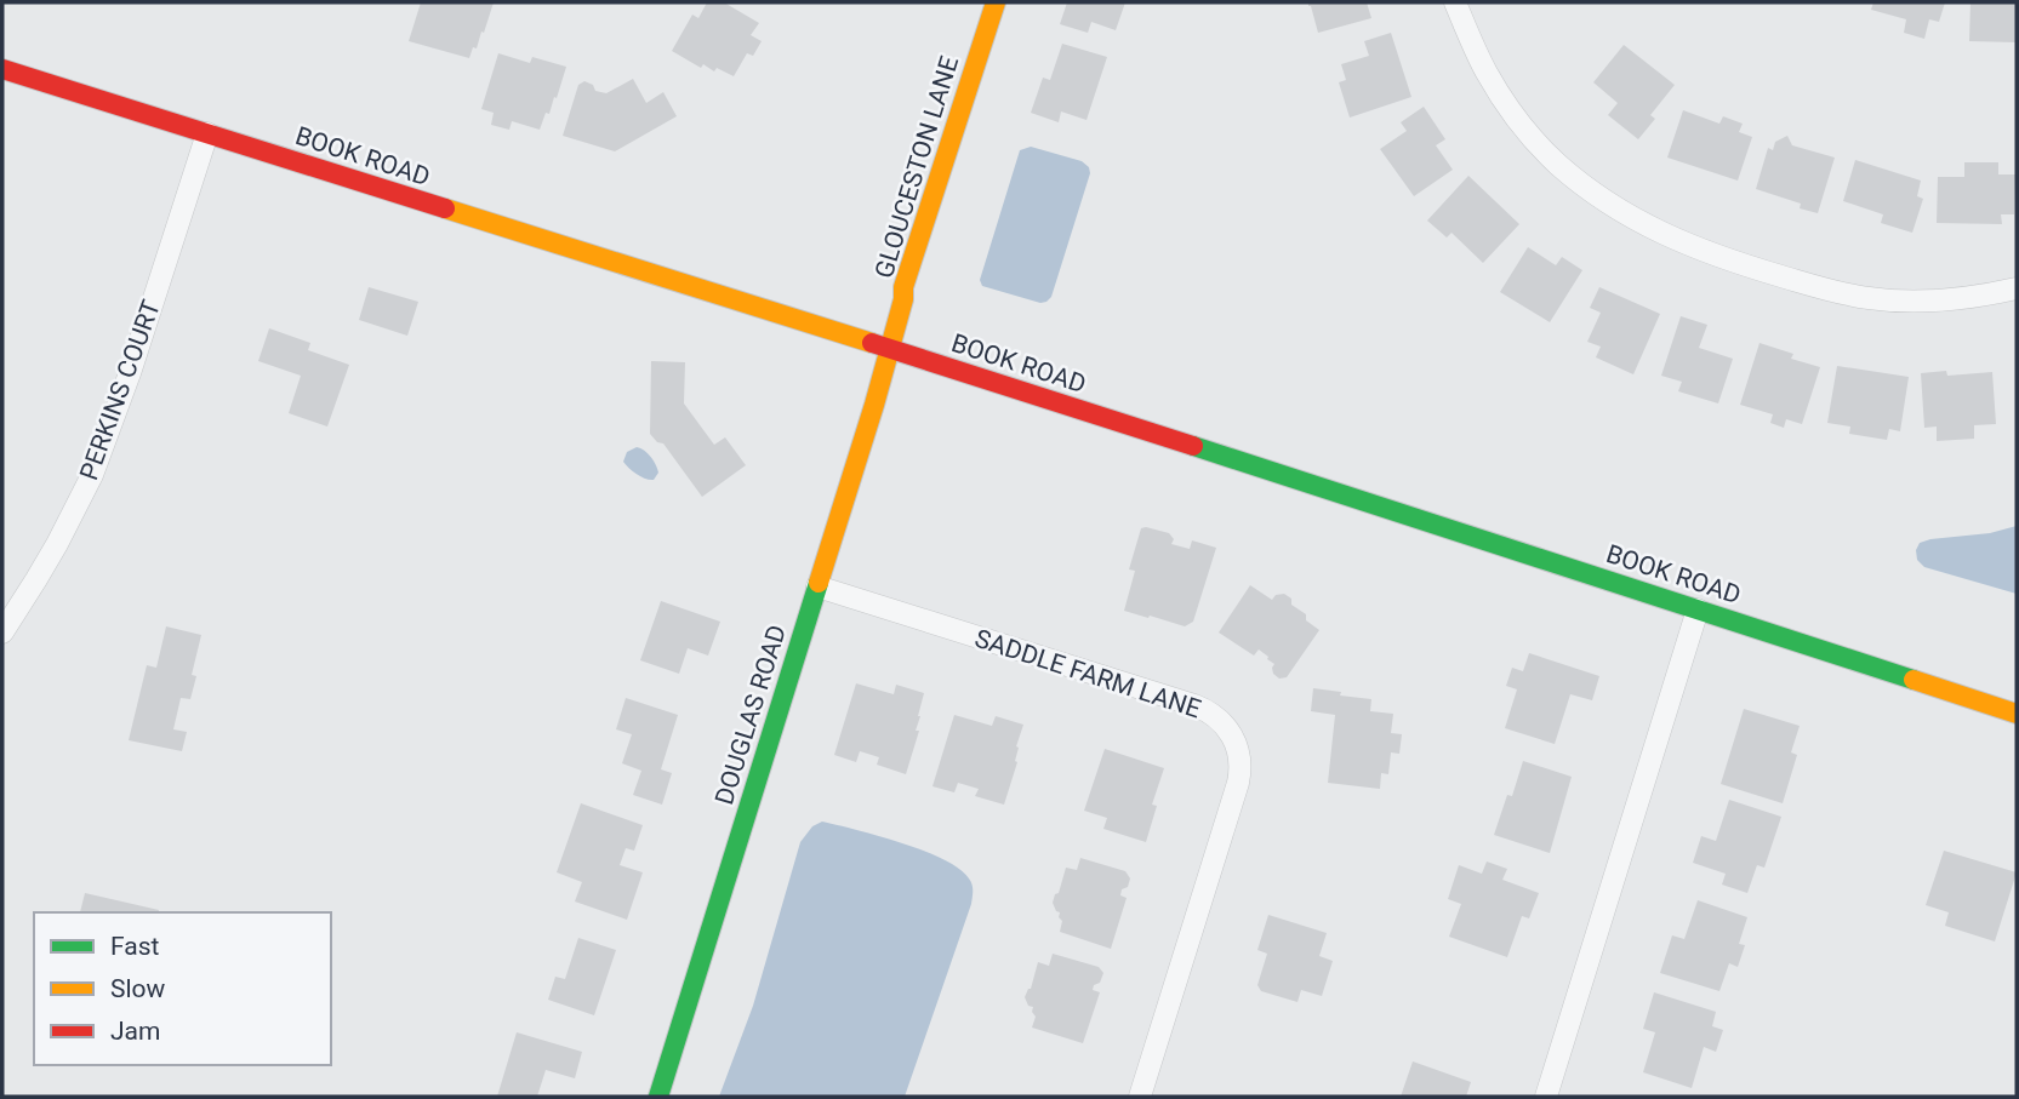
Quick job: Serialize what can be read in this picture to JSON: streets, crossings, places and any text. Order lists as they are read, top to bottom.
{
  "streets": {
    "street": [
      "BOOK ROAD",
      "GLOUCESTON LANE",
      "PERKINS COURT",
      "SADDLE FARM LANE",
      "DOUGLAS ROAD"
    ]
  },
  "crossings": [
    ["BOOK ROAD", "GLOUCESTON LANE"],
    ["BOOK ROAD", "PERKINS COURT"],
    ["BOOK ROAD", "DOUGLAS ROAD"],
    ["GLOUCESTON LANE", "DOUGLAS ROAD"],
    ["SADDLE FARM LANE", "DOUGLAS ROAD"]
  ],
  "legend": ["Fast", "Slow", "Jam"]
}
